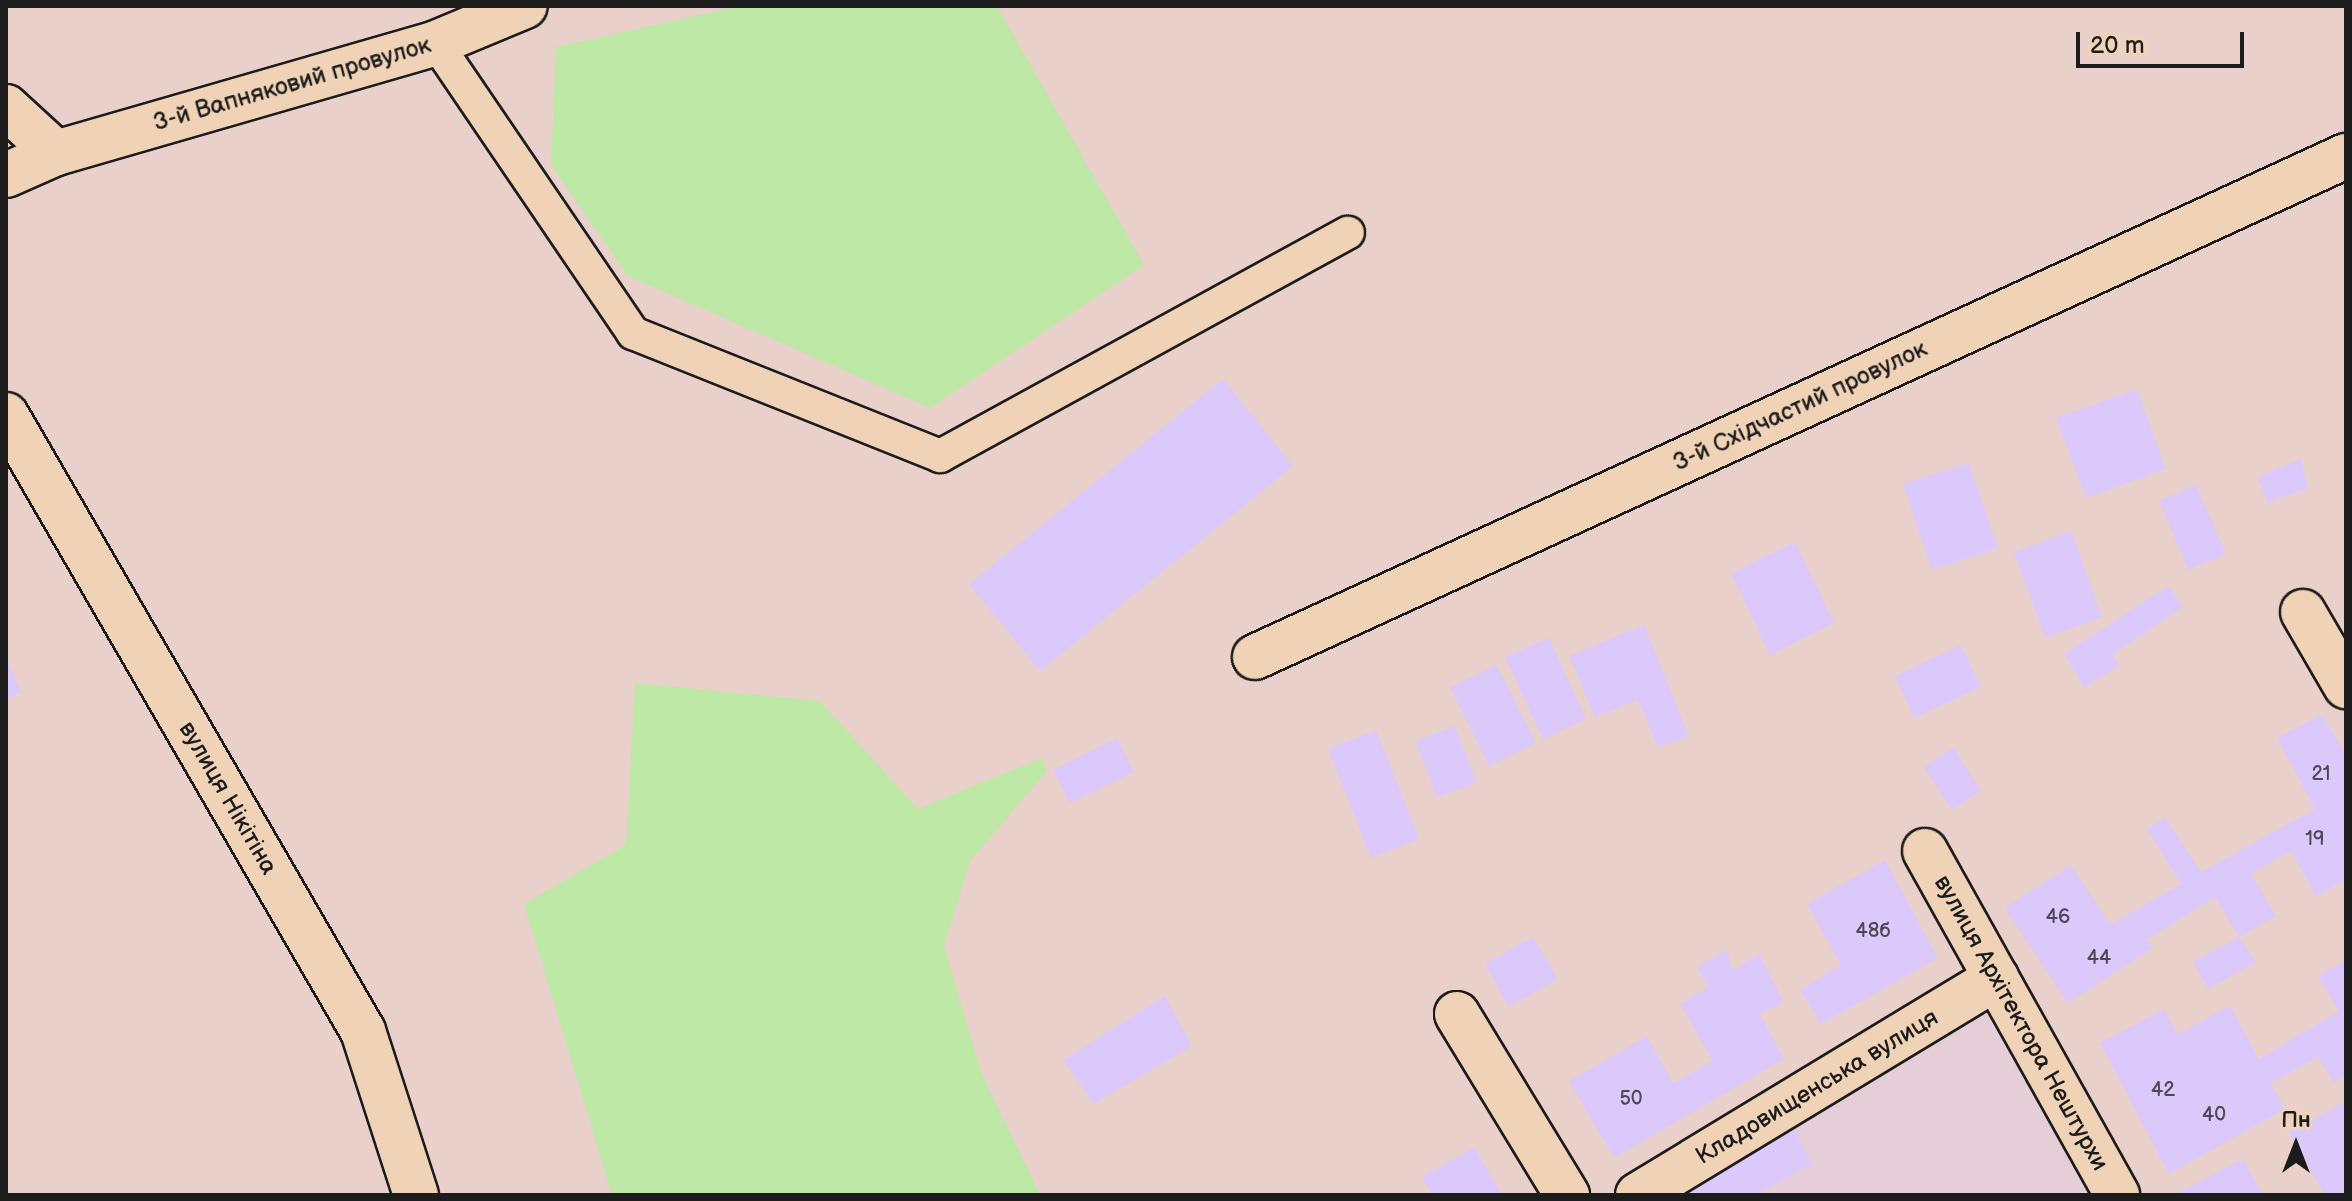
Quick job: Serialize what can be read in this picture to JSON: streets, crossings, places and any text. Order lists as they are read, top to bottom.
{
  "streets": {
    "street": [
      "3-й Вапняковий провулок",
      "3-й Східчастий провулок",
      "вулиця Нікітіна",
      "вулиця Архітектора Нештурхи",
      "Кладовищенська вулиця"
    ]
  },
  "crossings": [
    ["вулиця Архітектора Нештурхи", "Кладовищенська вулиця"]
  ],
  "house_numbers": [
    "21",
    "19",
    "46",
    "48б",
    "44",
    "42",
    "50",
    "40"
  ],
  "scale_bar": "20 m",
  "north": "top"
}
